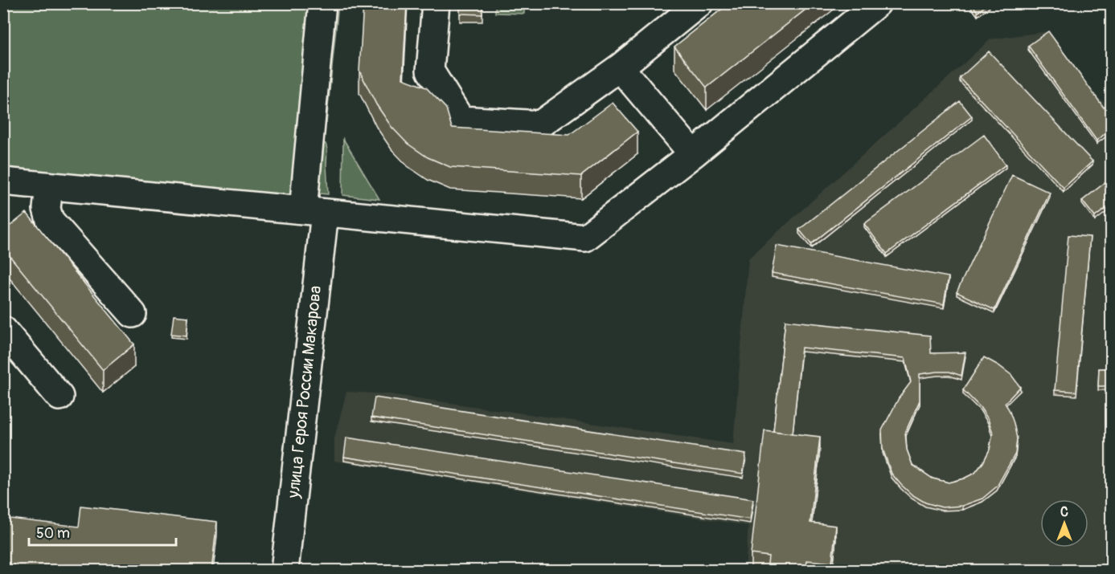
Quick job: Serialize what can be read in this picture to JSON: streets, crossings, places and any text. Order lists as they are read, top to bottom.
{
  "streets": {
    "street": ["улица Героя России Макарова"]
  },
  "scale_bar": "50 m",
  "north": "top"
}
